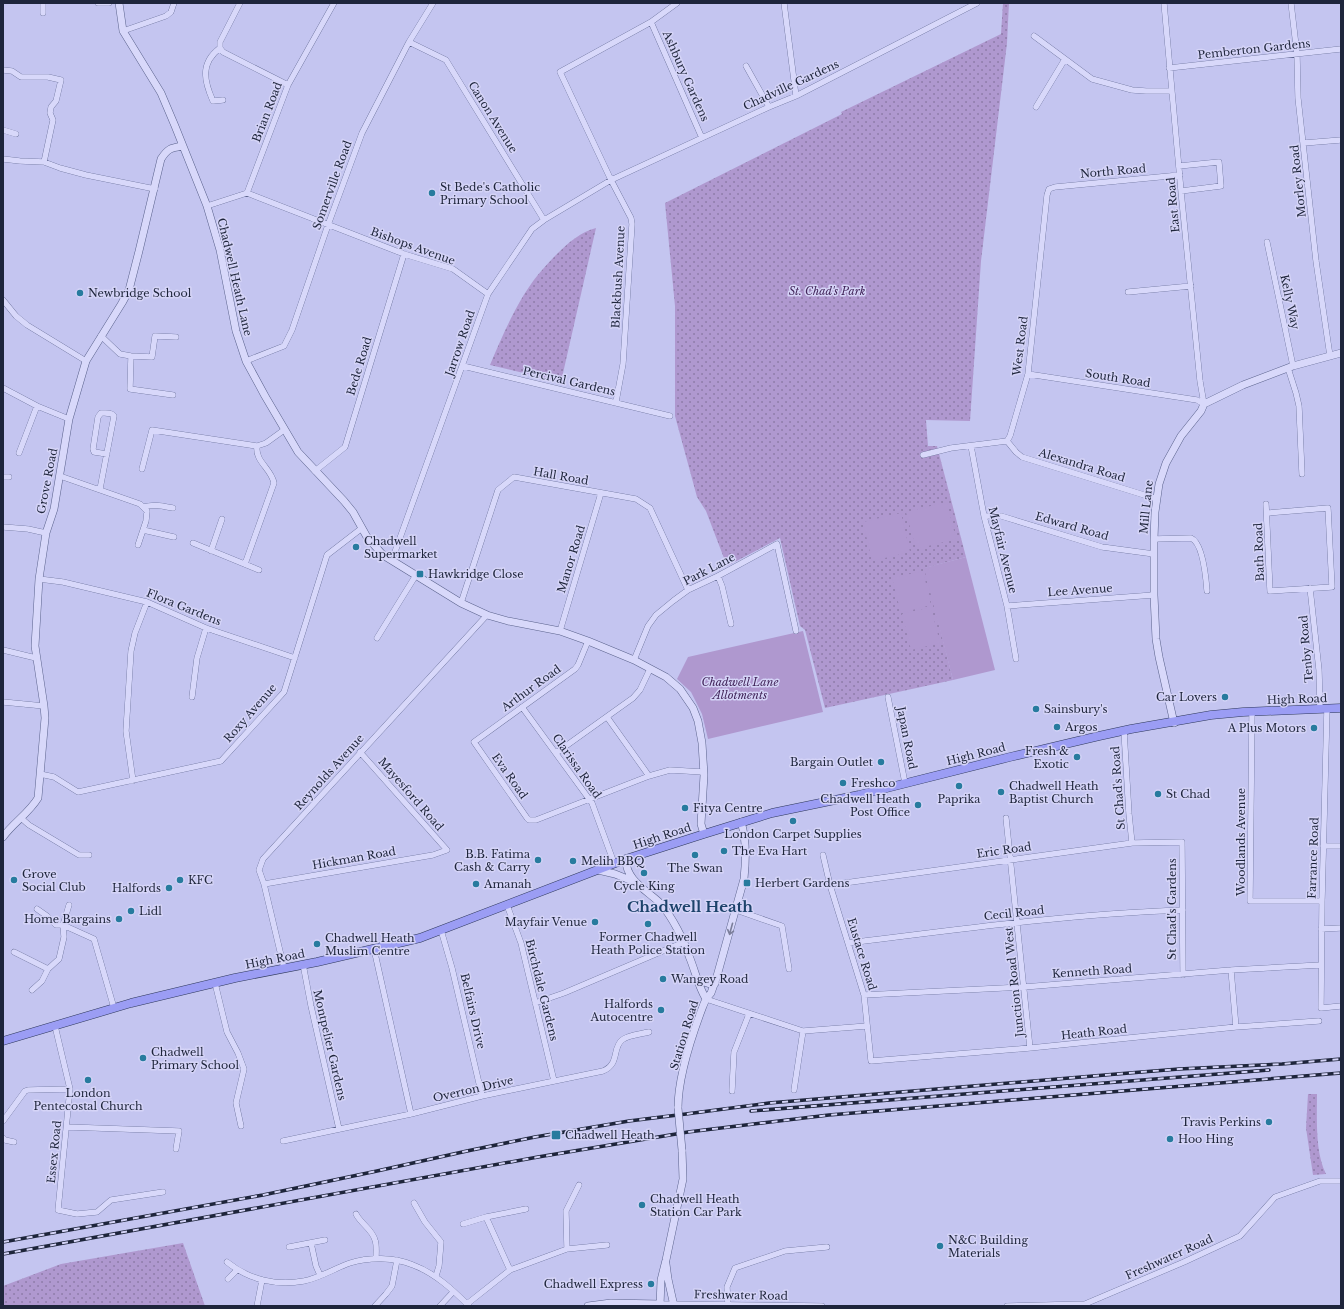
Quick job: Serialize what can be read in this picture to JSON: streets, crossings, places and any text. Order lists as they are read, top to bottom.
{
  "streets": {
    "main road": ["High Road"],
    "street": [
      "Pemberton Gardens",
      "Ashbury Gardens",
      "Chadville Gardens",
      "Brian Road",
      "Canon Avenue",
      "North Road",
      "Morley Road",
      "Somerville Road",
      "East Road",
      "Bishops Avenue",
      "Chadwell Heath Lane",
      "Blackbush Avenue",
      "Kelly Way",
      "Jarrow Road",
      "West Road",
      "Bede Road",
      "South Road",
      "Percival Gardens",
      "Alexandra Road",
      "Hall Road",
      "Grove Road",
      "Mill Lane",
      "Edward Road",
      "Mayfair Avenue",
      "Bath Road",
      "Manor Road",
      "Park Lane",
      "Lee Avenue",
      "Flora Gardens",
      "Tenby Road",
      "Arthur Road",
      "Roxy Avenue",
      "Japan Road",
      "Clarissa Road",
      "Reynolds Avenue",
      "Eva Road",
      "St Chad's Road",
      "Mayesford Road",
      "Woodlands Avenue",
      "Eric Road",
      "Hickman Road",
      "Farrance Road",
      "St Chad's Gardens",
      "Cecil Road",
      "Eustace Road",
      "Kenneth Road",
      "Junction Road West",
      "Birchdale Gardens",
      "Belfairs Drive",
      "Heath Road",
      "Station Road",
      "Montpelier Gardens",
      "Overton Drive",
      "Essex Road",
      "Freshwater Road"
    ]
  },
  "crossings": [
    ["Pemberton Gardens", "Morley Road"],
    ["Pemberton Gardens", "East Road"],
    ["Ashbury Gardens", "Chadville Gardens"],
    ["Ashbury Gardens", "Blackbush Avenue"],
    ["Chadville Gardens", "Blackbush Avenue"],
    ["Chadville Gardens", "Jarrow Road"],
    ["Brian Road", "Bishops Avenue"],
    ["Canon Avenue", "Somerville Road"],
    ["Canon Avenue", "Jarrow Road"],
    ["North Road", "East Road"],
    ["North Road", "West Road"],
    ["Somerville Road", "Bishops Avenue"],
    ["Somerville Road", "Chadwell Heath Lane"],
    ["East Road", "South Road"],
    ["East Road", "Mill Lane"],
    ["Bishops Avenue", "Jarrow Road"],
    ["Bishops Avenue", "Bede Road"],
    ["Chadwell Heath Lane", "Jarrow Road"],
    ["Chadwell Heath Lane", "Bede Road"],
    ["Chadwell Heath Lane", "Hall Road"],
    ["Chadwell Heath Lane", "Grove Road"],
    ["Chadwell Heath Lane", "Manor Road"],
    ["Chadwell Heath Lane", "Park Lane"],
    ["Chadwell Heath Lane", "Arthur Road"],
    ["Chadwell Heath Lane", "High Road"],
    ["Chadwell Heath Lane", "Roxy Avenue"],
    ["Chadwell Heath Lane", "Reynolds Avenue"],
    ["Blackbush Avenue", "Jarrow Road"],
    ["Blackbush Avenue", "Percival Gardens"],
    ["Jarrow Road", "Percival Gardens"],
    ["West Road", "South Road"],
    ["West Road", "Alexandra Road"],
    ["South Road", "Mill Lane"],
    ["Alexandra Road", "Mill Lane"],
    ["Hall Road", "Manor Road"],
    ["Hall Road", "Park Lane"],
    ["Grove Road", "Flora Gardens"],
    ["Grove Road", "Roxy Avenue"],
    ["Mill Lane", "Edward Road"],
    ["Mill Lane", "Lee Avenue"],
    ["Mill Lane", "High Road"],
    ["Edward Road", "Mayfair Avenue"],
    ["Mayfair Avenue", "Lee Avenue"],
    ["Bath Road", "Tenby Road"],
    ["Flora Gardens", "Roxy Avenue"],
    ["Tenby Road", "High Road"],
    ["Tenby Road", "Farrance Road"],
    ["Arthur Road", "Clarissa Road"],
    ["Arthur Road", "Eva Road"],
    ["High Road", "Japan Road"],
    ["High Road", "Clarissa Road"],
    ["High Road", "Reynolds Avenue"],
    ["High Road", "St Chad's Road"],
    ["High Road", "Woodlands Avenue"],
    ["High Road", "Farrance Road"],
    ["High Road", "Birchdale Gardens"],
    ["High Road", "Belfairs Drive"],
    ["High Road", "Station Road"],
    ["High Road", "Montpelier Gardens"],
    ["High Road", "Essex Road"],
    ["Clarissa Road", "Eva Road"],
    ["Reynolds Avenue", "Mayesford Road"],
    ["Reynolds Avenue", "Hickman Road"],
    ["St Chad's Road", "Eric Road"],
    ["Mayesford Road", "Hickman Road"],
    ["Woodlands Avenue", "Farrance Road"],
    ["Eric Road", "St Chad's Gardens"],
    ["Eric Road", "Eustace Road"],
    ["Eric Road", "Junction Road West"],
    ["Farrance Road", "Kenneth Road"],
    ["St Chad's Gardens", "Cecil Road"],
    ["St Chad's Gardens", "Kenneth Road"],
    ["Cecil Road", "Eustace Road"],
    ["Cecil Road", "Junction Road West"],
    ["Eustace Road", "Kenneth Road"],
    ["Eustace Road", "Heath Road"],
    ["Kenneth Road", "Junction Road West"],
    ["Junction Road West", "Heath Road"],
    ["Birchdale Gardens", "Overton Drive"],
    ["Belfairs Drive", "Overton Drive"],
    ["Station Road", "Freshwater Road"],
    ["Montpelier Gardens", "Overton Drive"]
  ],
  "districts": ["Chadwell Heath"],
  "parks": ["St. Chad's Park", "Chadwell Lane Allotments"],
  "places": {
    "other": [
      "St Bede's Catholic Primary School",
      "Newbridge School",
      "Chadwell Supermarket",
      "Car Lovers",
      "Sainsbury's",
      "Argos",
      "A Plus Motors",
      "Fresh & Exotic",
      "Bargain Outlet",
      "Freshco",
      "Paprika",
      "Chadwell Heath Baptist Church",
      "St Chad",
      "Chadwell Heath Post Office",
      "Fitya Centre",
      "London Carpet Supplies",
      "The Eva Hart",
      "The Swan",
      "B.B. Fatima Cash & Carry",
      "Melih BBQ",
      "Cycle King",
      "Grove Social Club",
      "KFC",
      "Amanah",
      "Halfords",
      "Lidl",
      "Home Bargains",
      "Mayfair Venue",
      "Former Chadwell Heath Police Station",
      "Chadwell Heath Muslim Centre",
      "Wangey Road",
      "Halfords Autocentre",
      "Chadwell Primary School",
      "London Pentecostal Church",
      "Travis Perkins",
      "Hoo Hing",
      "Chadwell Heath Station Car Park",
      "N&C Building Materials",
      "Chadwell Express"
    ],
    "transit": ["Hawkridge Close", "Herbert Gardens", "Chadwell Heath"]
  }
}
